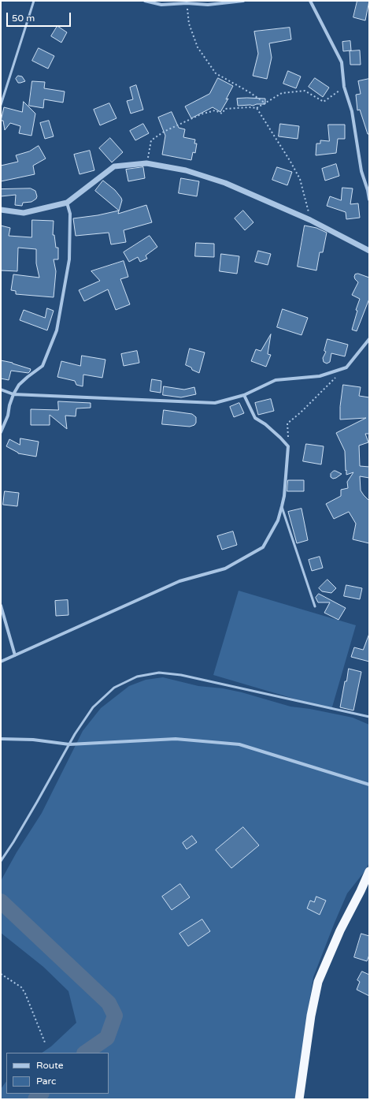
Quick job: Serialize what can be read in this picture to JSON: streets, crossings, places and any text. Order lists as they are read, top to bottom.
{
  "legend": ["Route", "Parc"],
  "scale_bar": "50 m"
}
